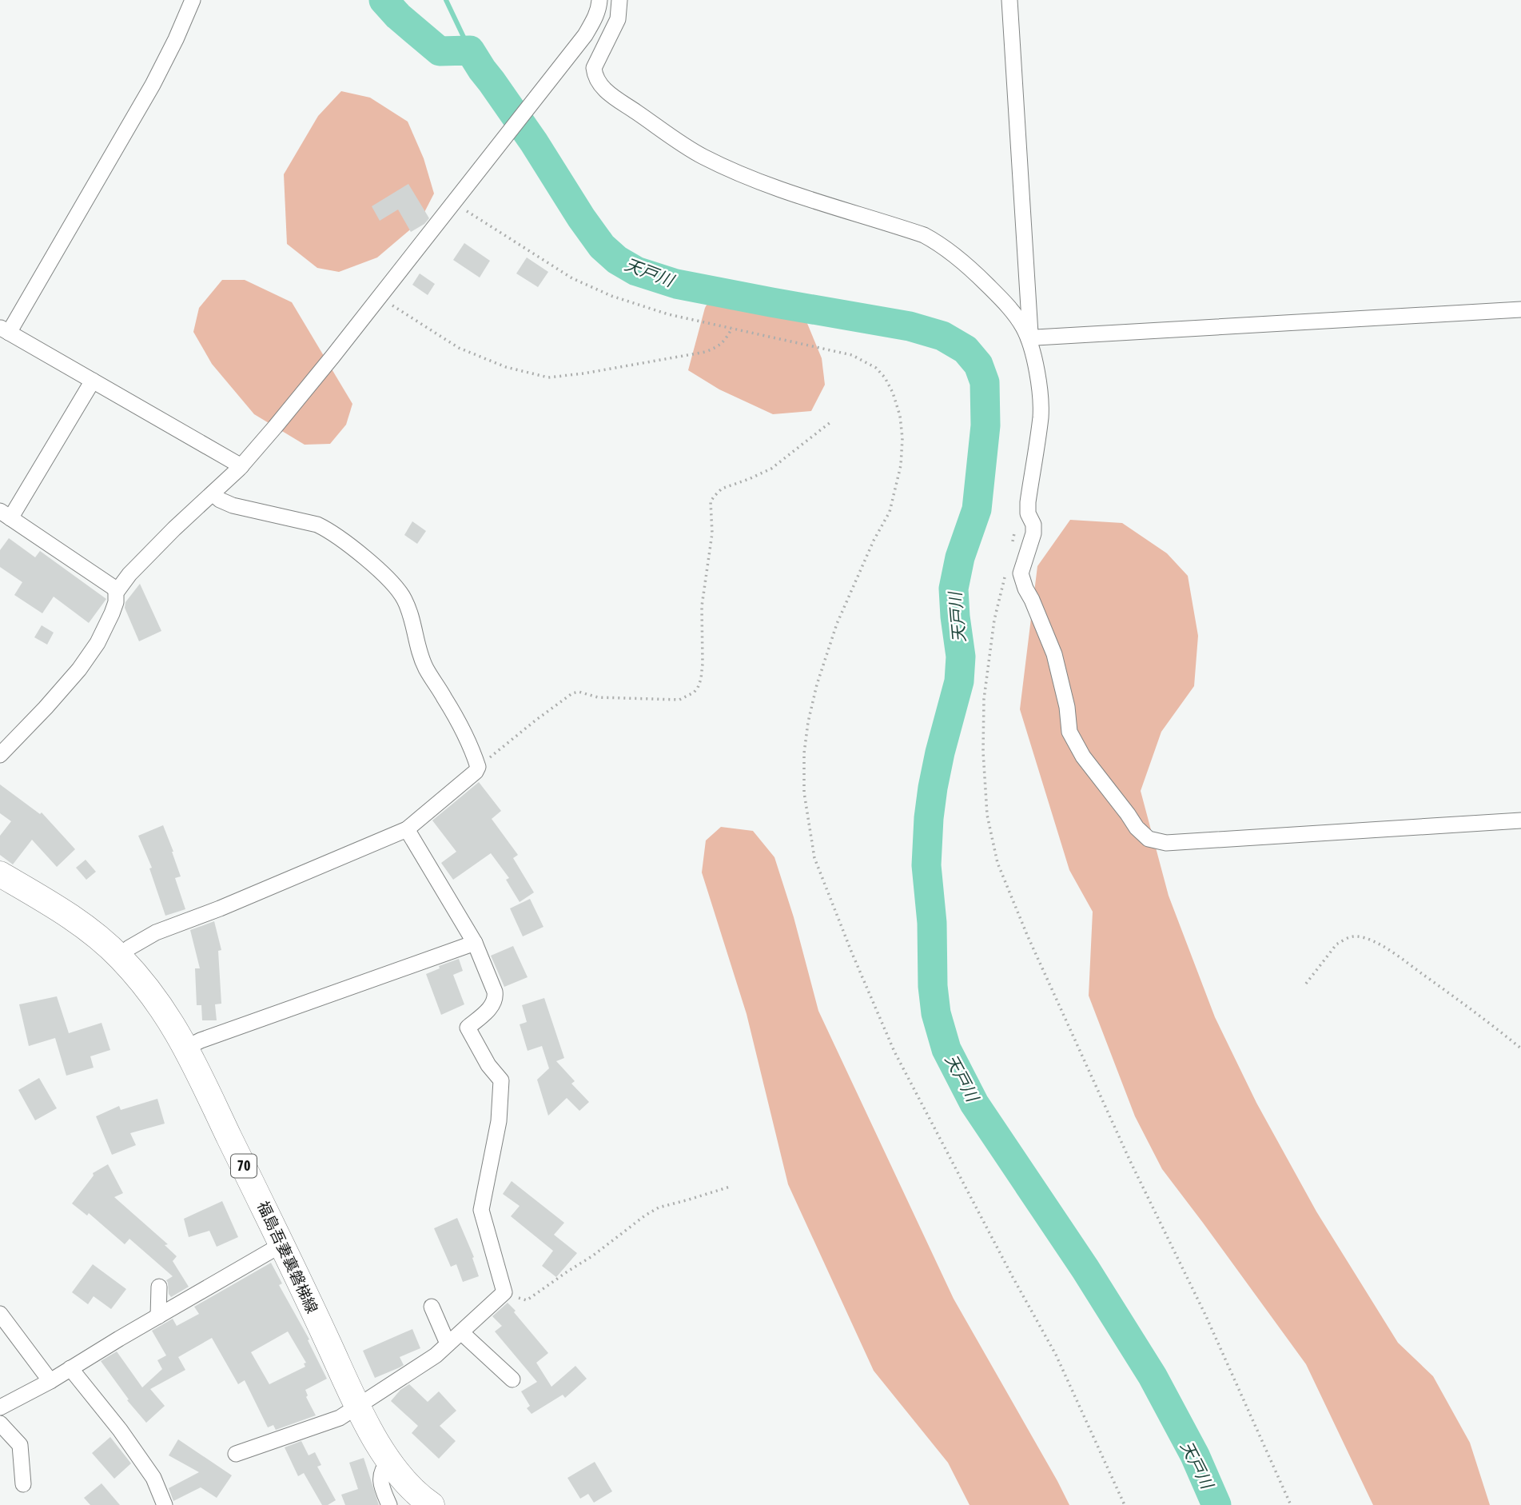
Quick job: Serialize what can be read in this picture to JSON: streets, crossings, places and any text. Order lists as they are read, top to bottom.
{
  "streets": {
    "main road": ["70", "福島吾妻裏磐梯線"]
  },
  "water": ["天戸川"]
}
